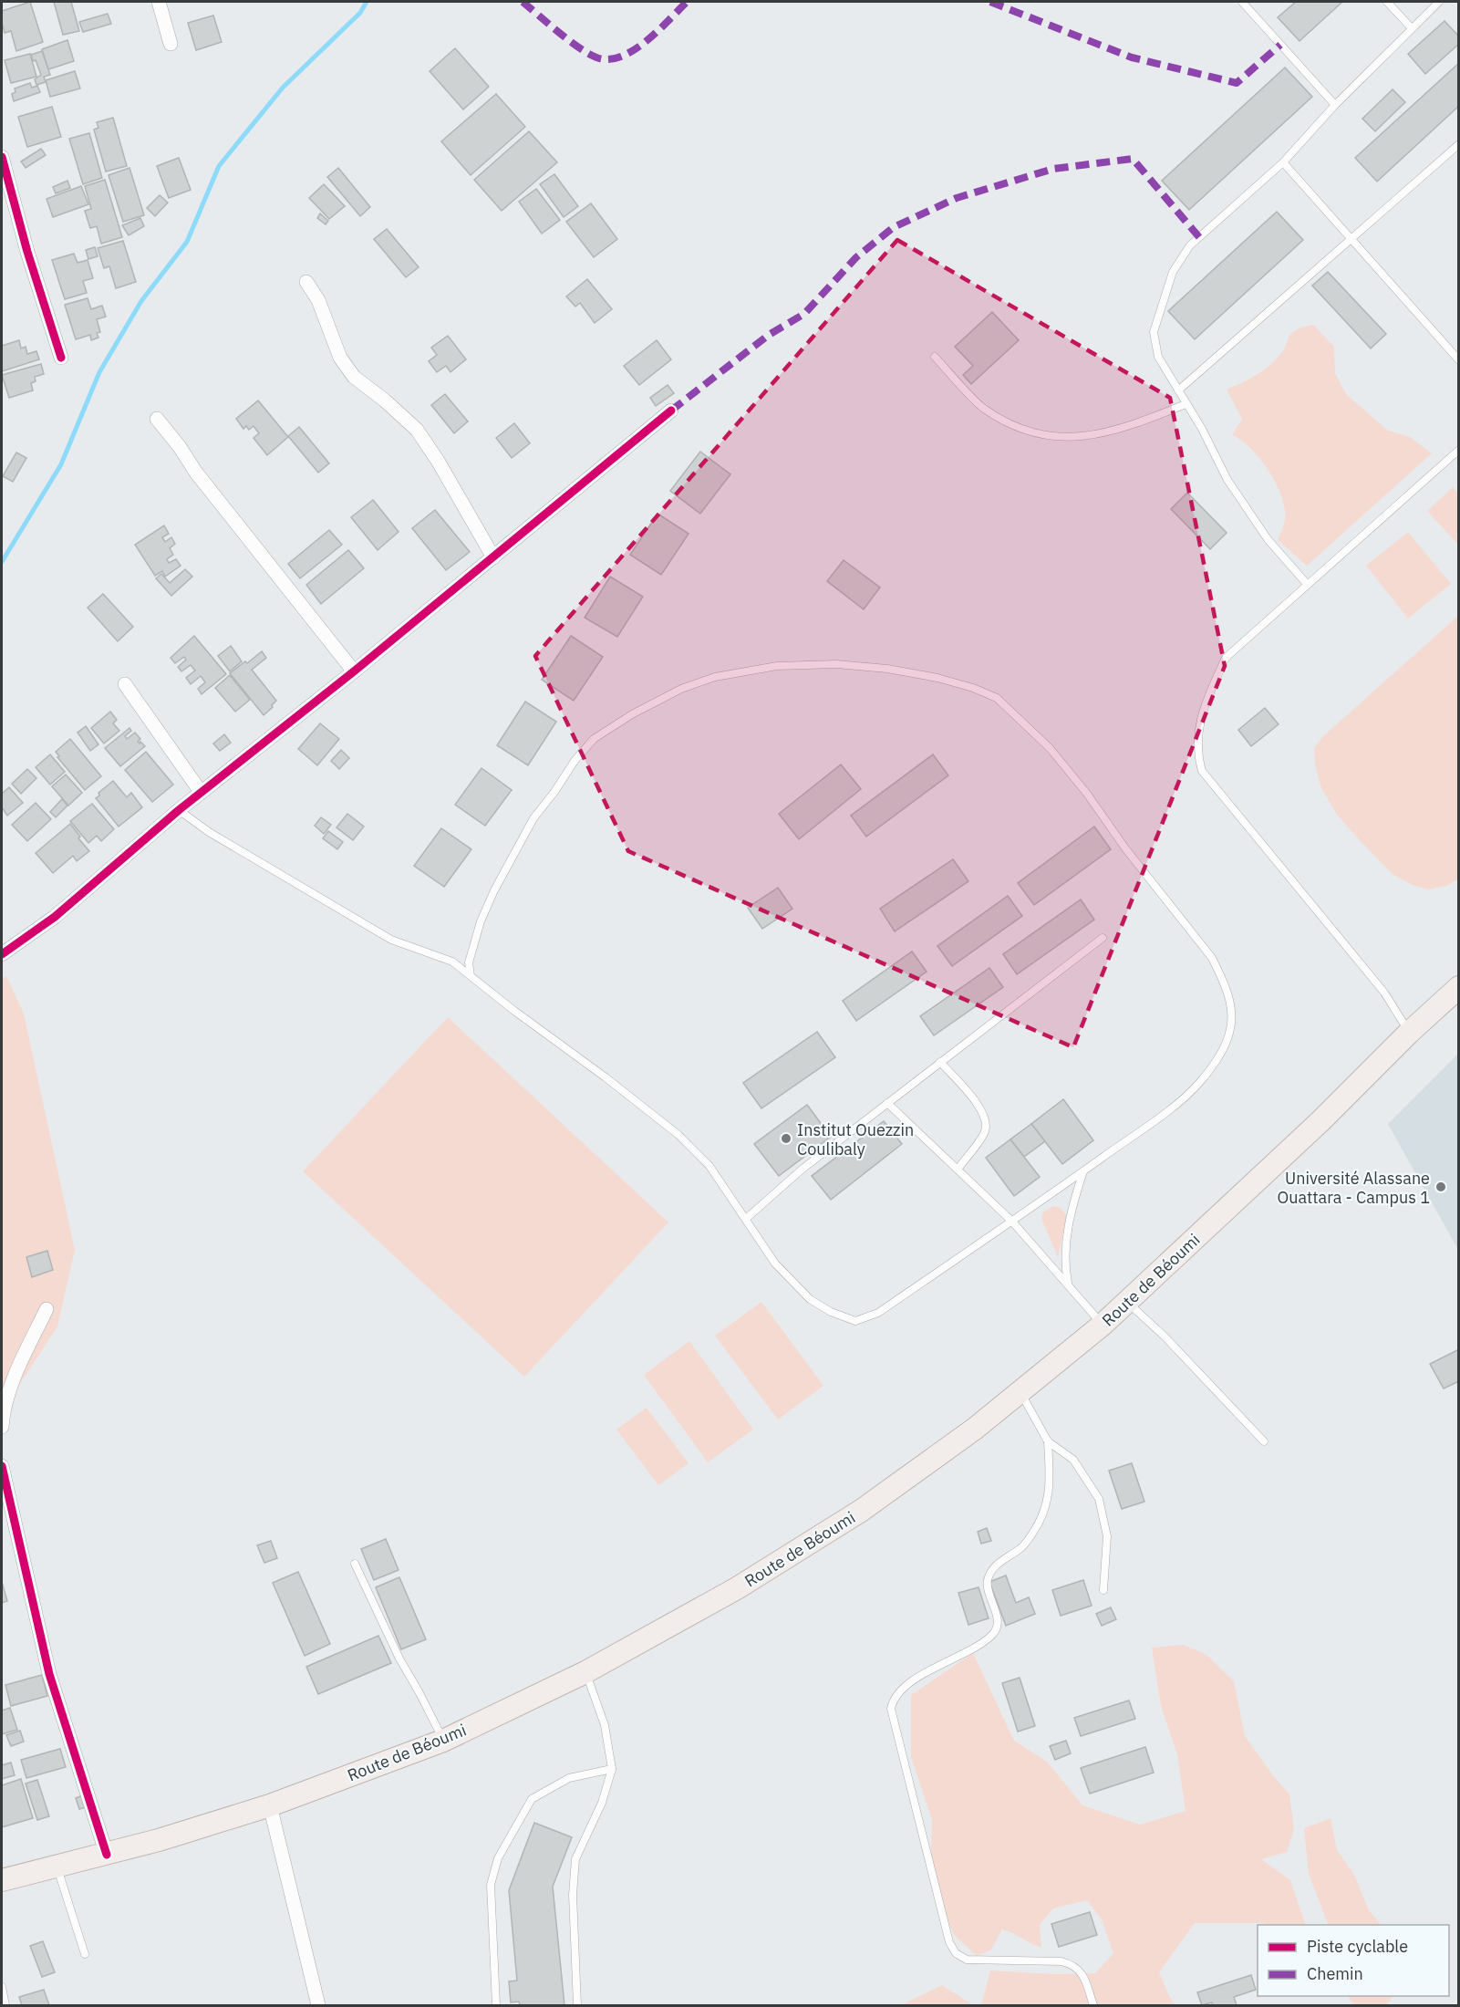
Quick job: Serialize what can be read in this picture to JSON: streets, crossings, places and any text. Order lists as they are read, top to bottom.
{
  "streets": {
    "main road": ["Route de Béoumi"]
  },
  "places": ["Institut Ouezzin Coulibaly", "Université Alassane Ouattara - Campus 1"],
  "legend": ["Piste cyclable", "Chemin"]
}
